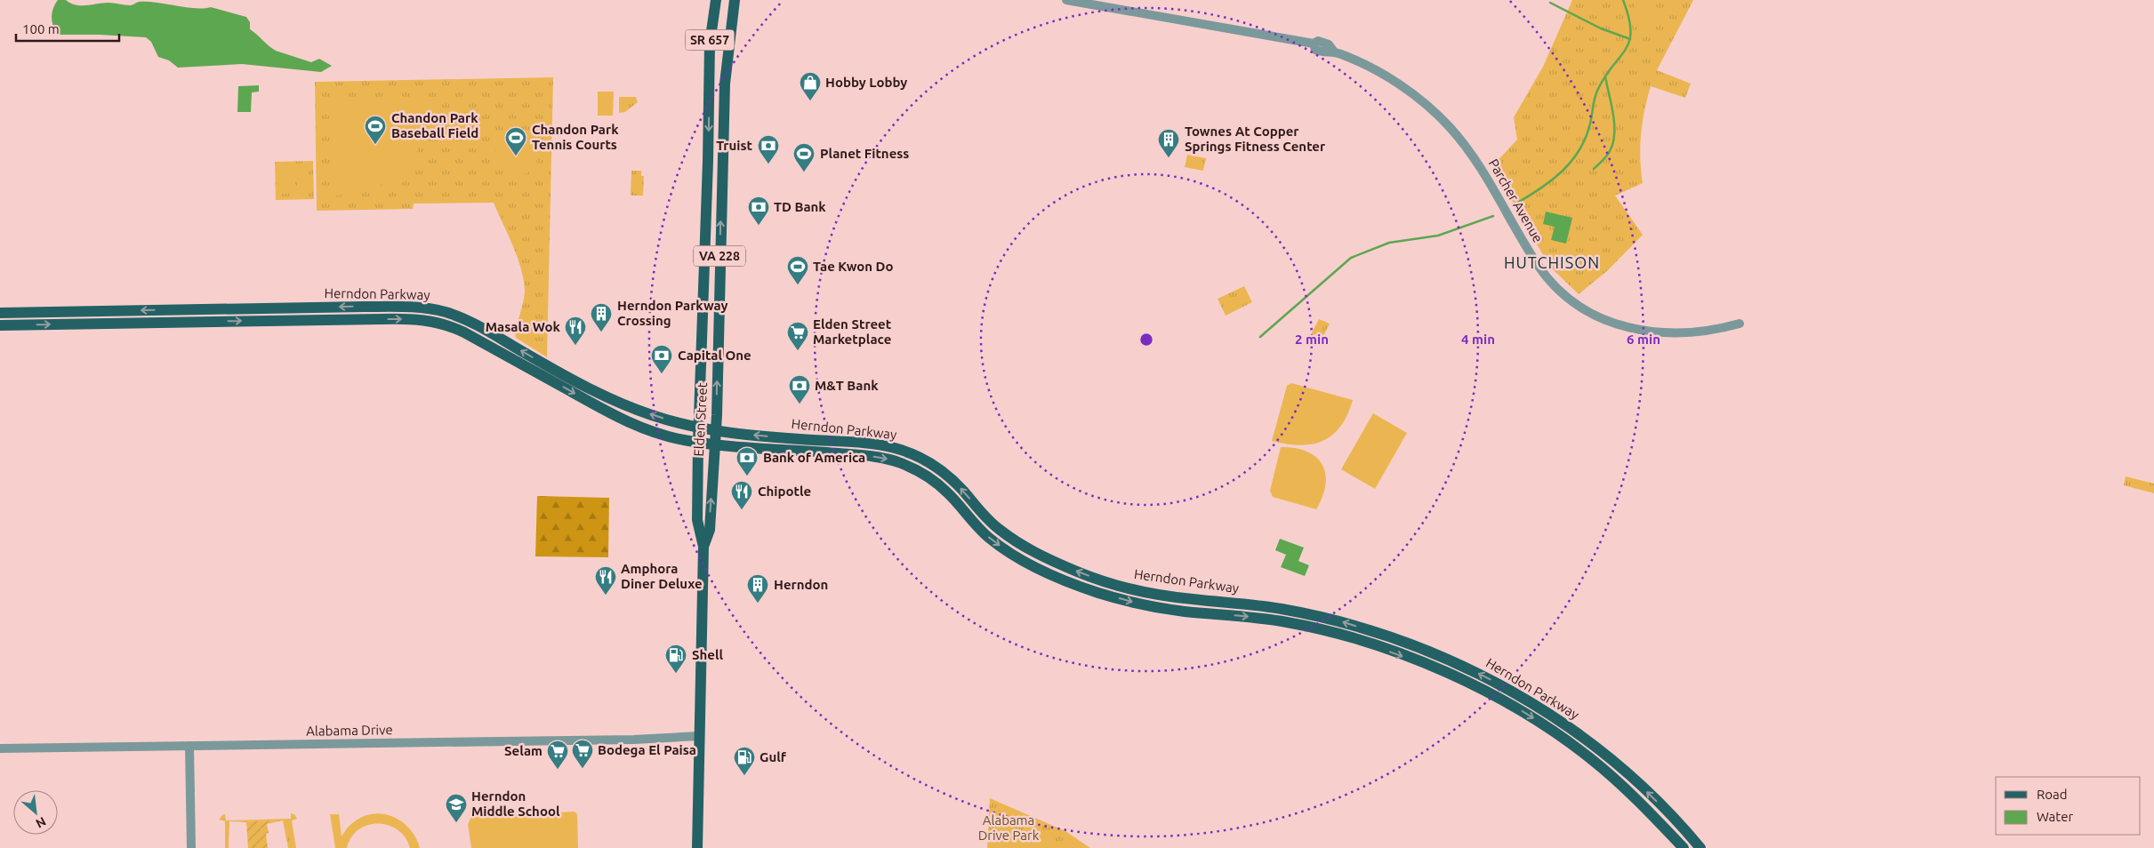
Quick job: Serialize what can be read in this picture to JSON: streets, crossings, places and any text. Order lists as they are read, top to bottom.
{
  "streets": {
    "main road": [
      "SR 657",
      "VA 228",
      "Herndon Parkway",
      "Elden Street"
    ],
    "street": ["Parcher Avenue", "Alabama Drive"]
  },
  "crossings": [
    ["Herndon Parkway", "Elden Street"],
    ["Elden Street", "Alabama Drive"]
  ],
  "districts": ["HUTCHISON"],
  "parks": ["Alabama Drive Park"],
  "places": {
    "shop": ["Hobby Lobby"],
    "sports": [
      "Chandon Park Baseball Field",
      "Chandon Park Tennis Courts",
      "Planet Fitness",
      "Tae Kwon Do"
    ],
    "building": ["Townes At Copper Springs Fitness Center", "Herndon Parkway Crossing", "Herndon"],
    "bank": [
      "Truist",
      "TD Bank",
      "Capital One",
      "M&T Bank",
      "Bank of America"
    ],
    "restaurant": ["Masala Wok", "Chipotle", "Amphora Diner Deluxe"],
    "supermarket": ["Elden Street Marketplace", "Bodega El Paisa", "Selam"],
    "fuel station": ["Shell", "Gulf"],
    "school or university": ["Herndon Middle School"]
  },
  "legend": ["Road", "Water"],
  "scale_bar": "100 m",
  "north": "bottom right",
  "rings": ["2 min", "4 min", "6 min"]
}
